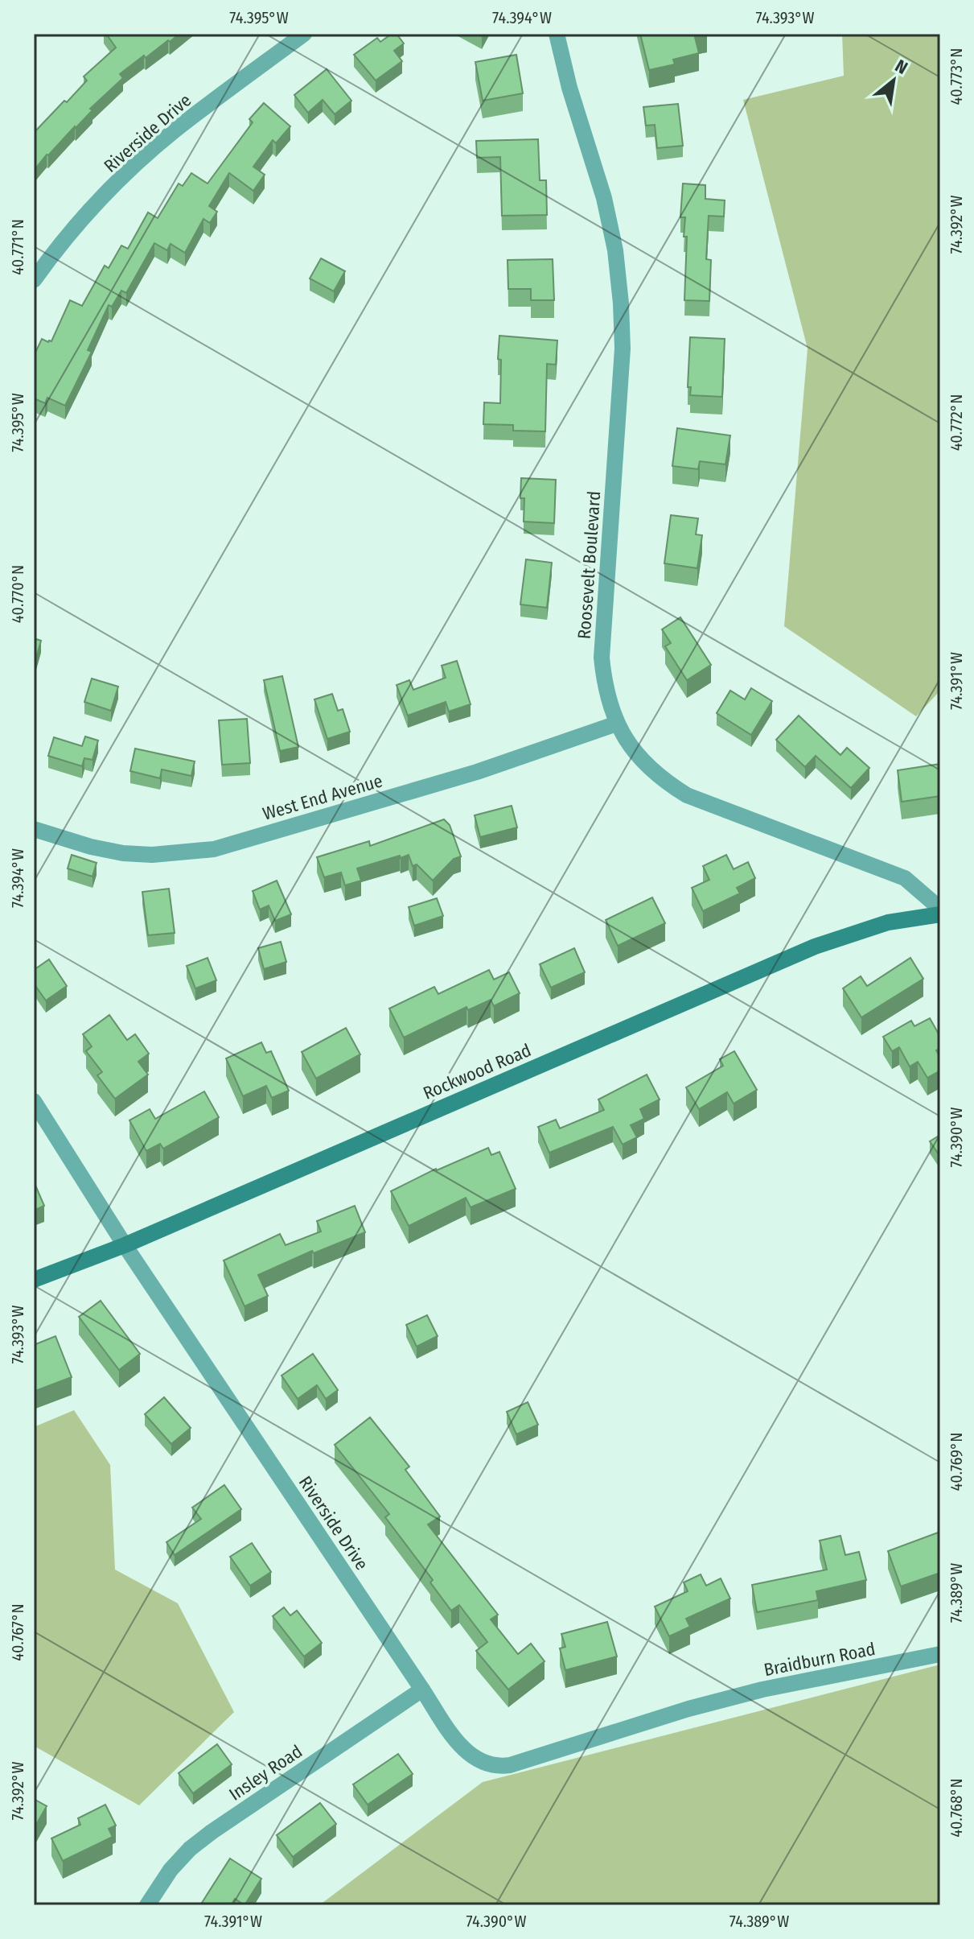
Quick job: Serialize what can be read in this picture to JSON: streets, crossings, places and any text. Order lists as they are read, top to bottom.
{
  "streets": {
    "street": [
      "Riverside Drive",
      "Roosevelt Boulevard",
      "West End Avenue",
      "Rockwood Road",
      "Braidburn Road",
      "Insley Road"
    ]
  },
  "crossings": [
    ["Riverside Drive", "Rockwood Road"],
    ["Riverside Drive", "Braidburn Road"],
    ["Riverside Drive", "Insley Road"],
    ["Roosevelt Boulevard", "West End Avenue"]
  ],
  "north": "top right",
  "coordinates": [
    "74.395°W",
    "74.394°W",
    "74.393°W",
    "40.773°N",
    "74.392°W",
    "40.771°N",
    "40.772°N",
    "40.770°N",
    "74.391°W",
    "74.390°W",
    "40.769°N",
    "74.389°W",
    "40.767°N",
    "40.768°N"
  ]
}
